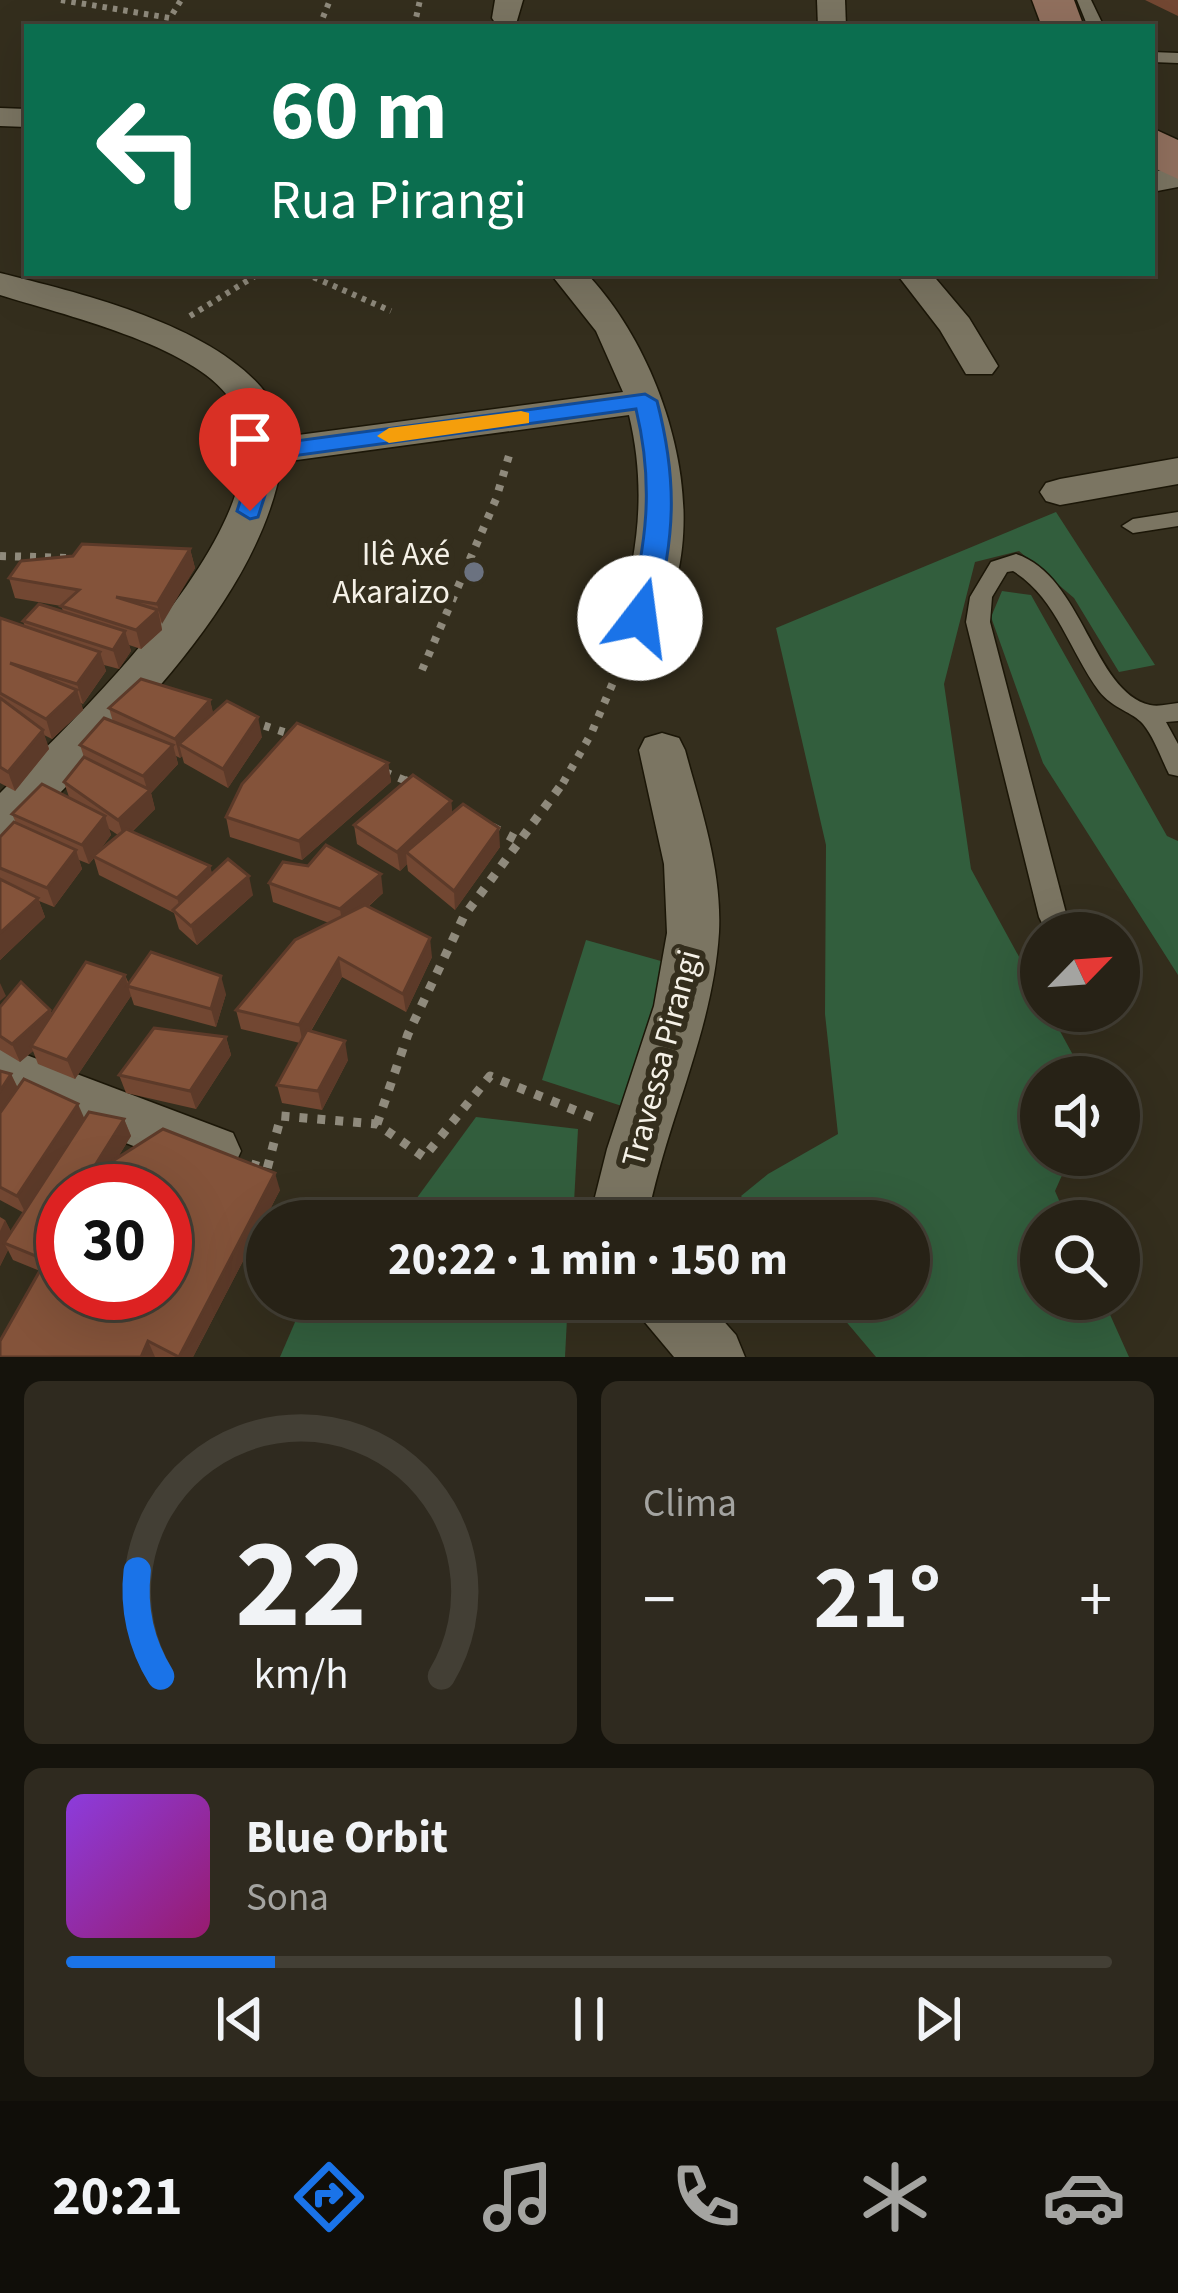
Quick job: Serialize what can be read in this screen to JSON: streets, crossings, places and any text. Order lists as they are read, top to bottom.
{
  "streets": {
    "street": ["Travessa Pirangi"]
  },
  "places": ["Ilê Axé Akaraizo"],
  "north": "top right",
  "page": {
    "turn": ["60 m", "Rua Pirangi"],
    "limit": "30",
    "trip": "20:22 · 1 min · 150 m",
    "tile": "Clima",
    "heat": ["−", "21°", "+"],
    "song": ["Blue Orbit", "Sona"],
    "tabs": "20:21",
    "gauge": ["22", "km/h"]
  }
}
